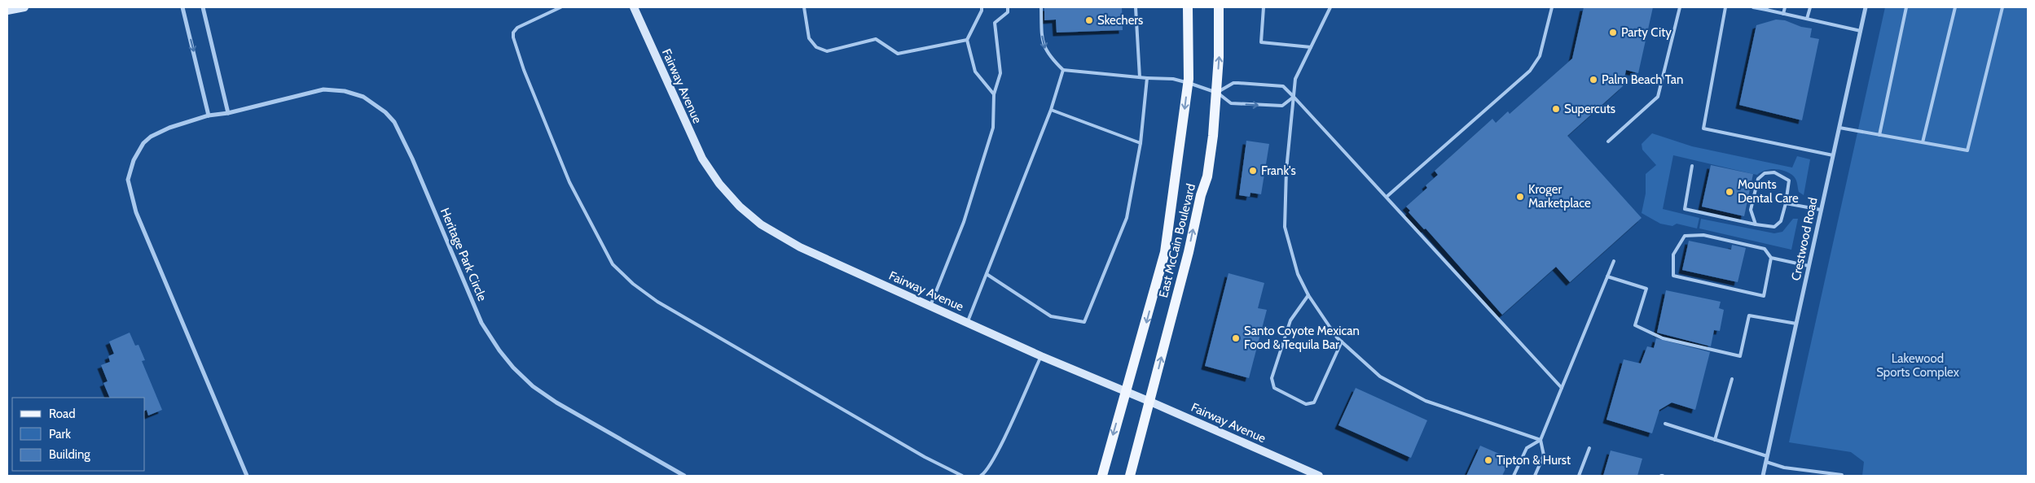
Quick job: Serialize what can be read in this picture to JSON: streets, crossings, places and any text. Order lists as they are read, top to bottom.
{
  "streets": {
    "main road": ["East McCain Boulevard"],
    "street": ["Fairway Avenue", "Crestwood Road", "Heritage Park Circle"]
  },
  "crossings": [
    ["Fairway Avenue", "East McCain Boulevard"]
  ],
  "parks": ["Lakewood Sports Complex"],
  "places": [
    "Skechers",
    "Party City",
    "Palm Beach Tan",
    "Supercuts",
    "Frank's",
    "Mounts Dental Care",
    "Kroger Marketplace",
    "Santo Coyote Mexican Food & Tequila Bar",
    "Tipton & Hurst"
  ],
  "legend": ["Road", "Park", "Building"]
}
